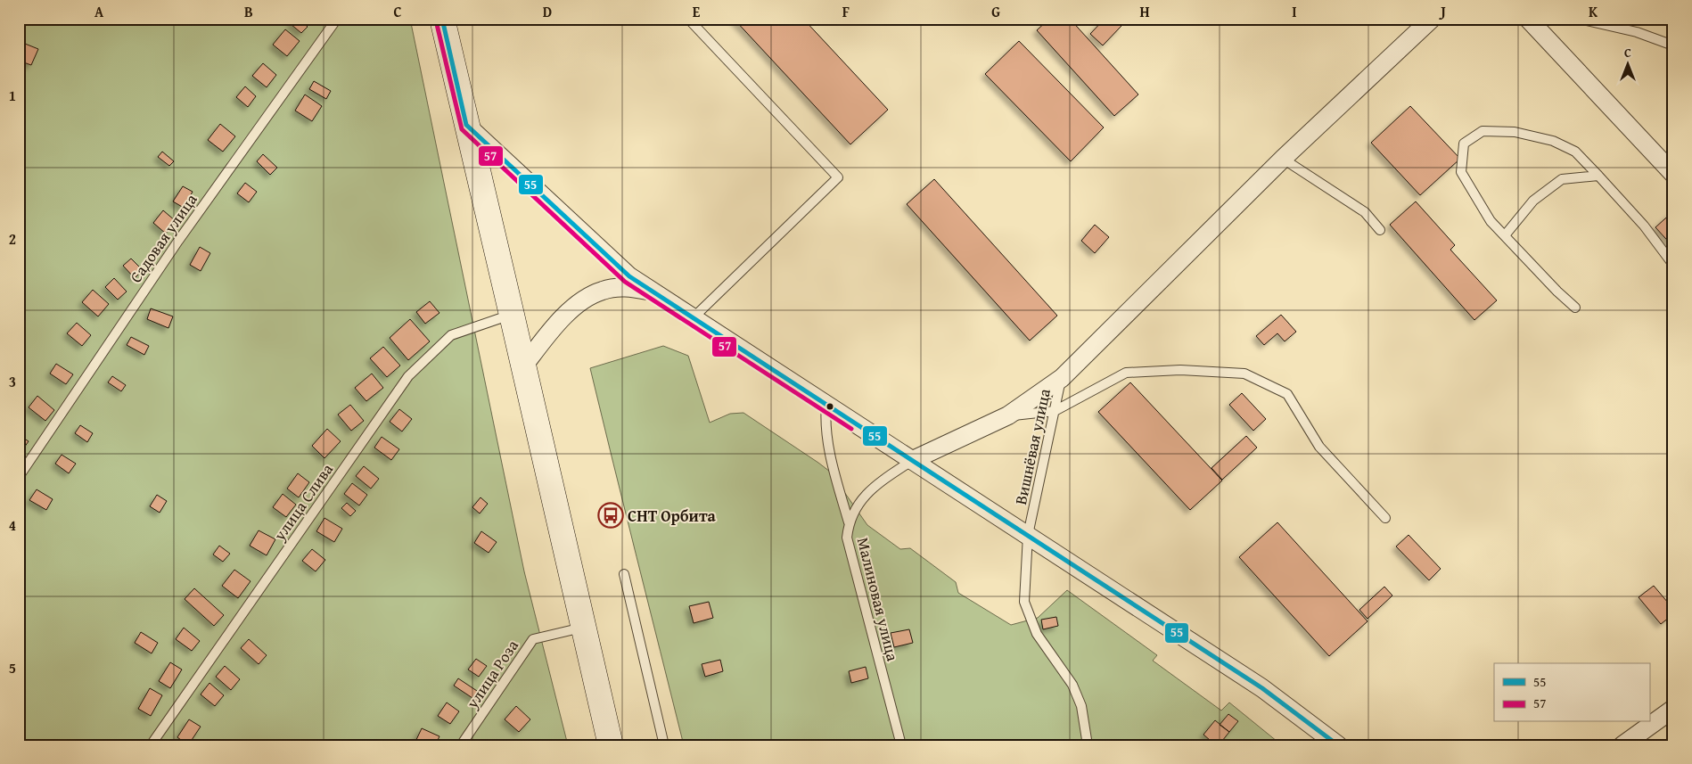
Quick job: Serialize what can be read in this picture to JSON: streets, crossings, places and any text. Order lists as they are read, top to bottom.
{
  "streets": {
    "lane": [
      "Садовая улица",
      "Вишнёвая улица",
      "улица Слива",
      "Малиновая улица",
      "улица Роза"
    ]
  },
  "places": {
    "bus stop": ["СНТ Орбита"]
  },
  "lines": ["transit line 55", "transit line 57"],
  "legend": ["55", "57"],
  "north": "top",
  "grid": {
    "columns": [
      "A",
      "B",
      "C",
      "D",
      "E",
      "F",
      "G",
      "H",
      "I",
      "J",
      "K"
    ],
    "rows": [
      "1",
      "2",
      "3",
      "4",
      "5"
    ]
  }
}
